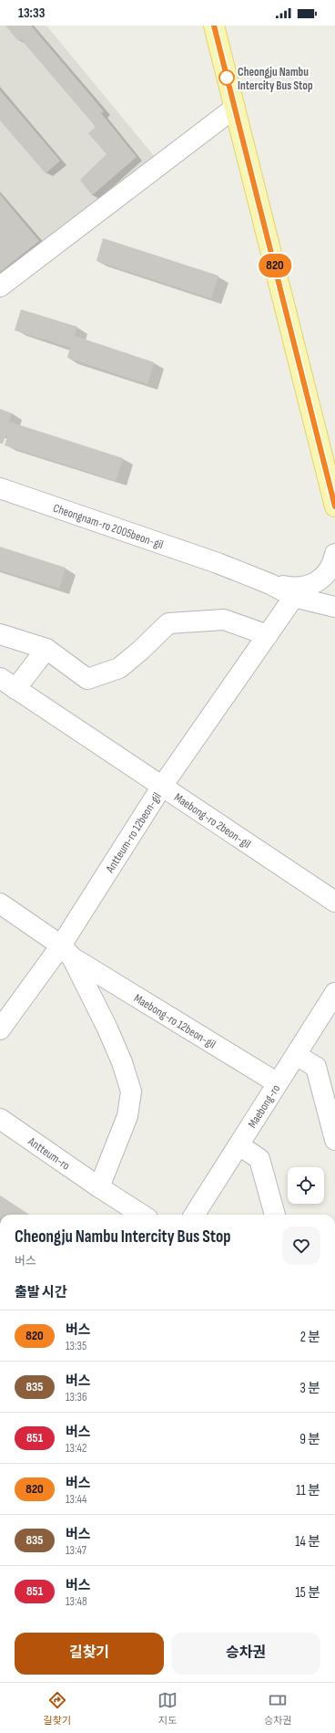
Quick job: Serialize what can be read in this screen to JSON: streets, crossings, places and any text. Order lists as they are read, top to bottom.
{
  "streets": {
    "street": [
      "Cheongnam-ro 2005beon-gil",
      "Maebong-ro 2beon-gil",
      "Antteum-ro 12beon-gil",
      "Maebong-ro 12beon-gil",
      "Maebong-ro",
      "Antteum-ro"
    ]
  },
  "crossings": [
    ["Maebong-ro 2beon-gil", "Antteum-ro 12beon-gil"],
    ["Antteum-ro 12beon-gil", "Maebong-ro 12beon-gil"],
    ["Maebong-ro 12beon-gil", "Maebong-ro"],
    ["Maebong-ro 12beon-gil", "Antteum-ro"]
  ],
  "places": ["Cheongju Nambu Intercity Bus Stop"],
  "lines": ["bus line 820"],
  "page": {
    "status": "13:33",
    "on_map": "820",
    "heading": [
      ["Cheongju Nambu Intercity Bus Stop", "버스"],
      "출발 시간"
    ],
    "list": [
      {
        "mark": "820",
        "name": "버스",
        "note": "13:35",
        "value": "2 분"
      },
      {
        "mark": "835",
        "name": "버스",
        "note": "13:36",
        "value": "3 분"
      },
      {
        "mark": "851",
        "name": "버스",
        "note": "13:42",
        "value": "9 분"
      },
      {
        "mark": "820",
        "name": "버스",
        "note": "13:44",
        "value": "11 분"
      },
      {
        "mark": "835",
        "name": "버스",
        "note": "13:47",
        "value": "14 분"
      },
      {
        "mark": "851",
        "name": "버스",
        "note": "13:48",
        "value": "15 분"
      }
    ],
    "buttons": ["길찾기", "승차권"],
    "tabs": ["길찾기", "지도", "승차권"]
  }
}
